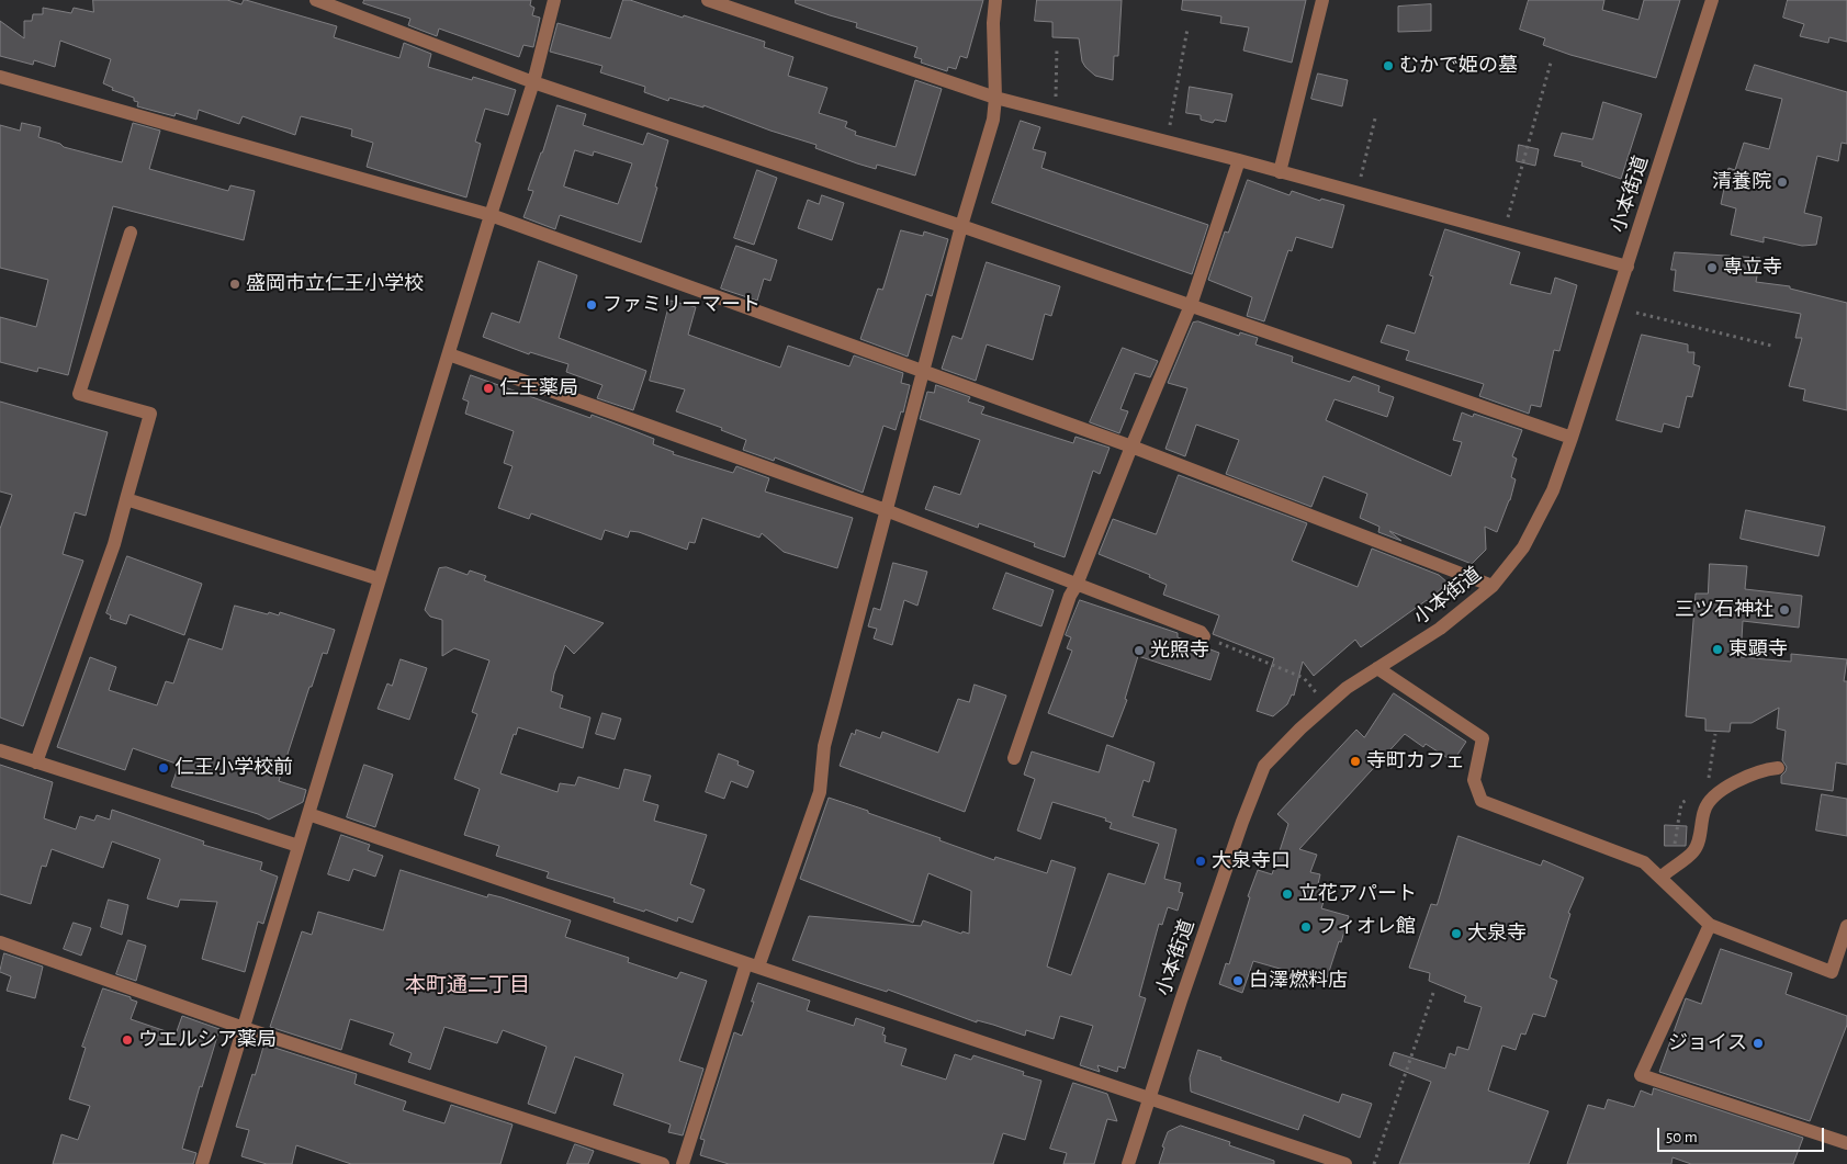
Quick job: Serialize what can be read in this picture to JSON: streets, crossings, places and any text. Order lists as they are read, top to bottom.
{
  "streets": {
    "street": ["小本街道"]
  },
  "districts": ["本町通二丁目"],
  "places": [
    "むかで姫の墓",
    "清養院",
    "専立寺",
    "盛岡市立仁王小学校",
    "ファミリーマート",
    "仁王薬局",
    "三ツ石神社",
    "東顕寺",
    "光照寺",
    "寺町カフェ",
    "仁王小学校前",
    "大泉寺口",
    "立花アパート",
    "フィオレ館",
    "大泉寺",
    "白澤燃料店",
    "ウエルシア薬局",
    "ジョイス"
  ],
  "scale_bar": "50 m"
}
